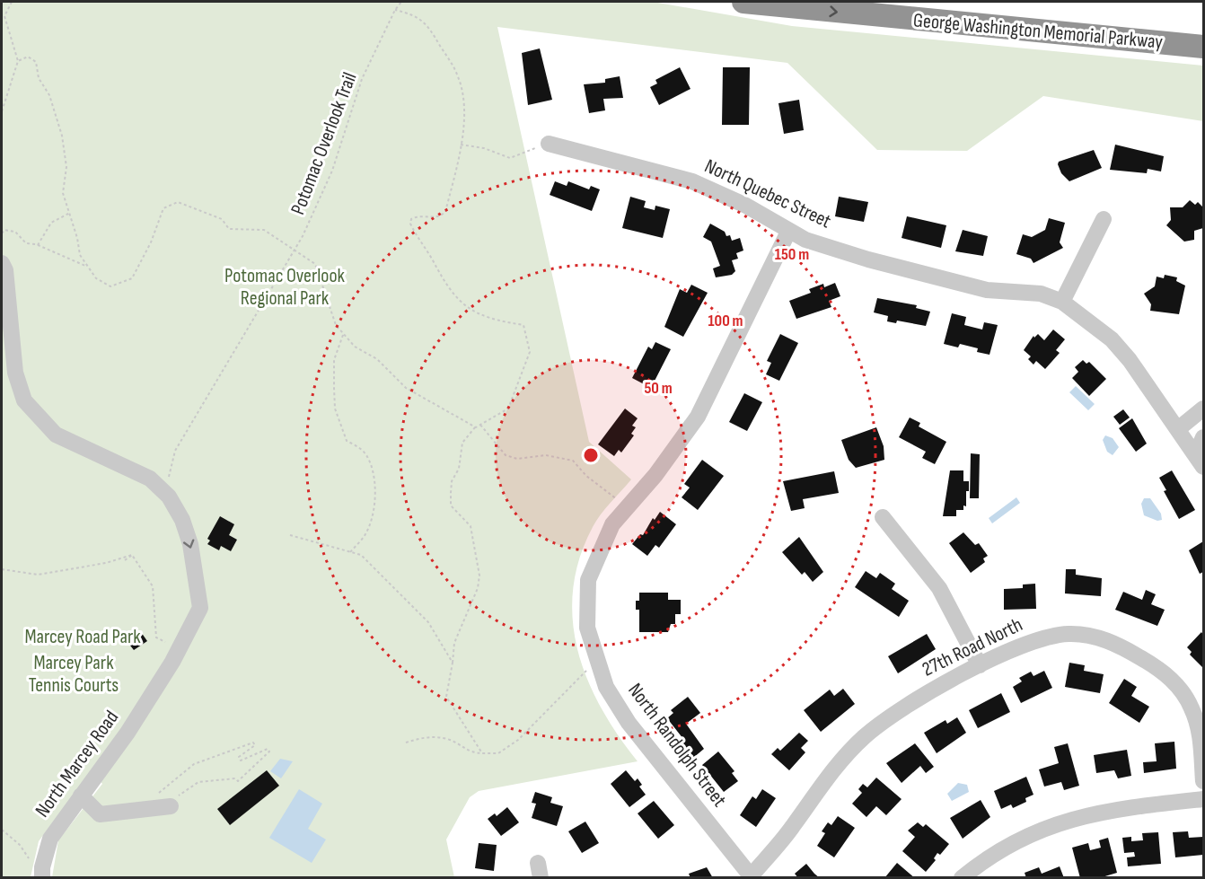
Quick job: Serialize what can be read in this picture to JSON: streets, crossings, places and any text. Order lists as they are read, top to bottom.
{
  "streets": {
    "highway": ["George Washington Memorial Parkway"],
    "street": [
      "North Quebec Street",
      "27th Road North",
      "North Randolph Street",
      "North Marcey Road"
    ],
    "path": ["Potomac Overlook Trail"]
  },
  "crossings": [
    ["Potomac Overlook Trail", "North Marcey Road"],
    ["North Quebec Street", "North Randolph Street"],
    ["27th Road North", "North Randolph Street"]
  ],
  "one_way": ["George Washington Memorial Parkway"],
  "parks": ["Potomac Overlook Regional Park", "Marcey Road Park", "Marcey Park Tennis Courts"],
  "rings": ["150 m", "100 m", "50 m"]
}
